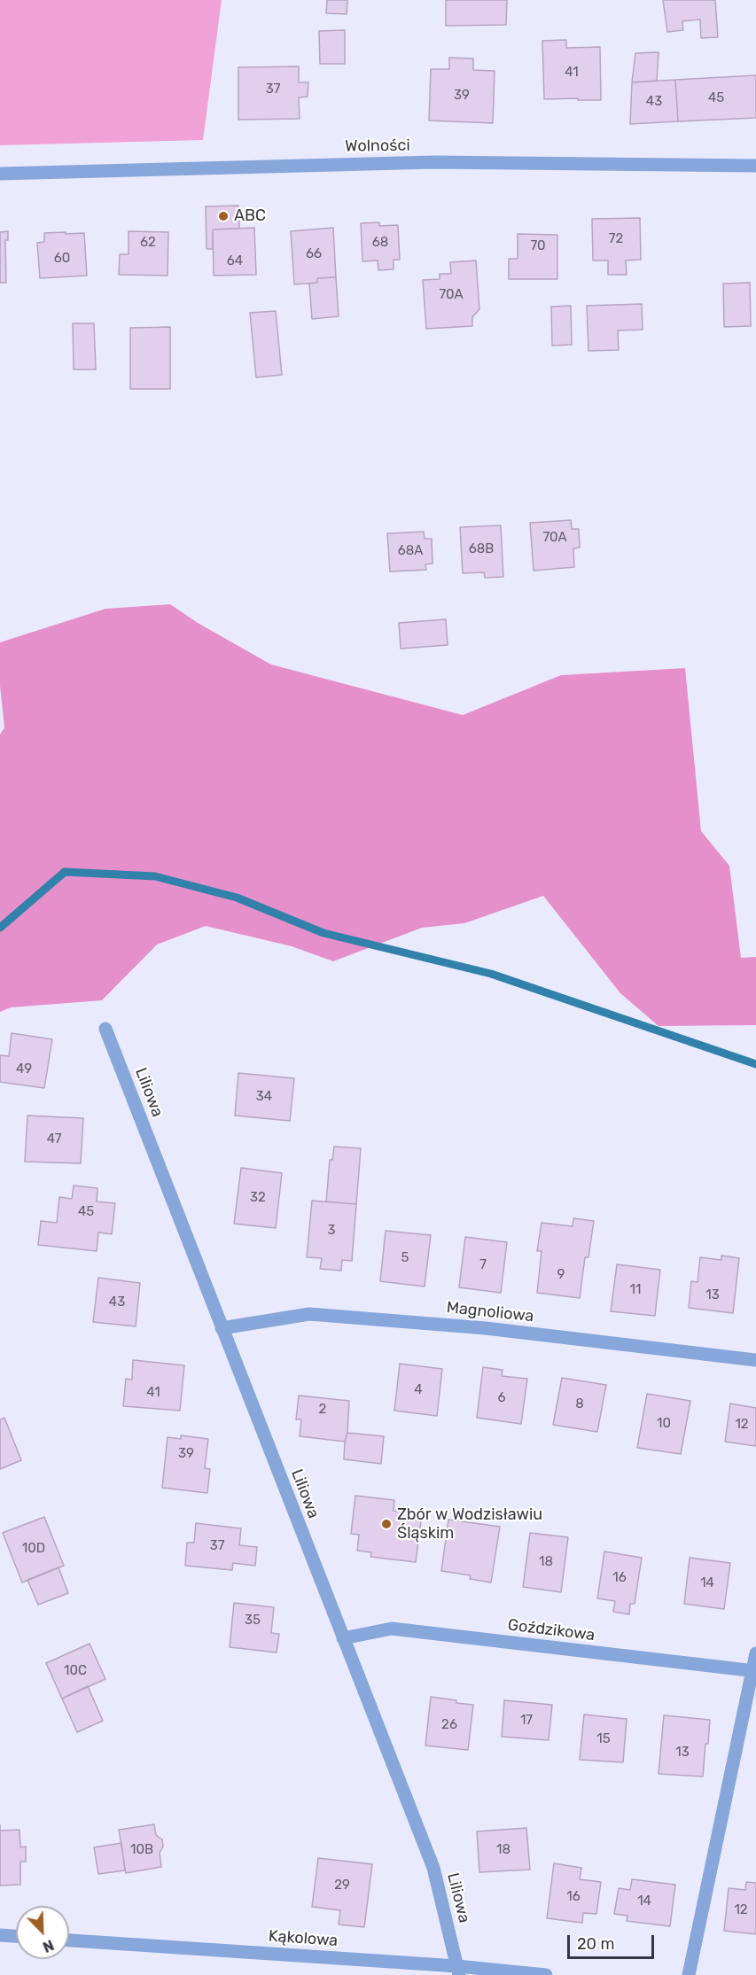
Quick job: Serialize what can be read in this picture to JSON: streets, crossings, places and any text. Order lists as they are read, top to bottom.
{
  "streets": {
    "street": [
      "Wolności",
      "Liliowa",
      "Magnoliowa",
      "Goździkowa",
      "Kąkolowa"
    ]
  },
  "crossings": [
    ["Liliowa", "Magnoliowa"],
    ["Liliowa", "Goździkowa"],
    ["Liliowa", "Kąkolowa"]
  ],
  "places": ["ABC", "Zbór w Wodzisławiu Śląskim"],
  "house_numbers": [
    "41",
    "37",
    "39",
    "45",
    "43",
    "72",
    "62",
    "68",
    "70",
    "66",
    "60",
    "64",
    "70A",
    "70A",
    "68B",
    "68A",
    "49",
    "34",
    "47",
    "32",
    "45",
    "3",
    "5",
    "7",
    "9",
    "11",
    "13",
    "43",
    "4",
    "41",
    "6",
    "8",
    "2",
    "10",
    "12",
    "39",
    "37",
    "10D",
    "18",
    "16",
    "14",
    "35",
    "10C",
    "17",
    "26",
    "15",
    "13",
    "10B",
    "18",
    "29",
    "16",
    "14",
    "12"
  ],
  "scale_bar": "20 m",
  "north": "bottom right"
}
